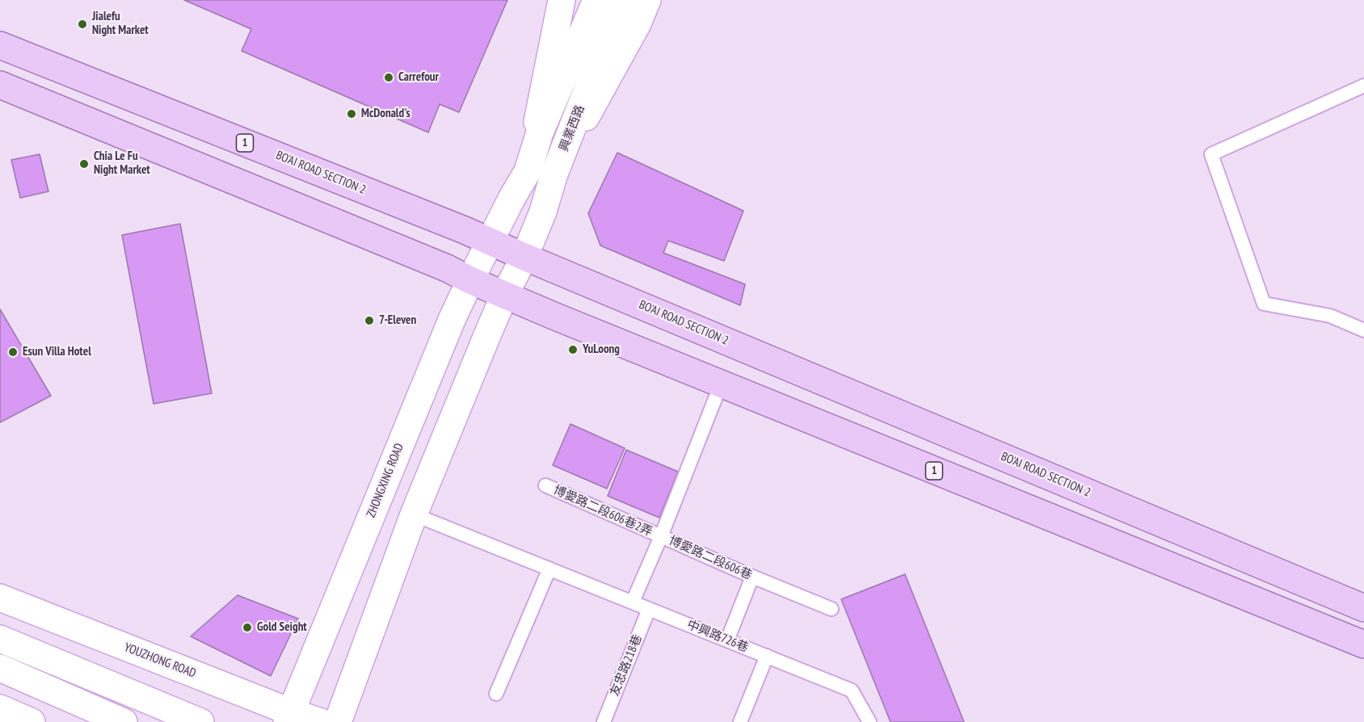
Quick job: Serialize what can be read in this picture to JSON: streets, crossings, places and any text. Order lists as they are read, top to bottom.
{
  "streets": {
    "main road": ["1", "BO'AI ROAD SECTION 2"],
    "street": ["興業西路", "ZHONGXING ROAD", "YOUZHONG ROAD"],
    "lane": [
      "博愛路二段606巷2弄",
      "博愛路二段606巷",
      "中興路726巷",
      "友忠路218巷"
    ]
  },
  "crossings": [
    ["興業西路", "BO'AI ROAD SECTION 2"],
    ["1", "ZHONGXING ROAD"],
    ["1", "博愛路二段606巷"],
    ["BO'AI ROAD SECTION 2", "ZHONGXING ROAD"],
    ["ZHONGXING ROAD", "YOUZHONG ROAD"],
    ["博愛路二段606巷2弄", "博愛路二段606巷"],
    ["中興路726巷", "友忠路218巷"]
  ],
  "places": [
    "Jialefu Night Market",
    "Carrefour",
    "McDonald's",
    "Chia Le Fu Night Market",
    "7-Eleven",
    "YuLoong",
    "Esun Villa Hotel",
    "Gold Seight"
  ]
}
